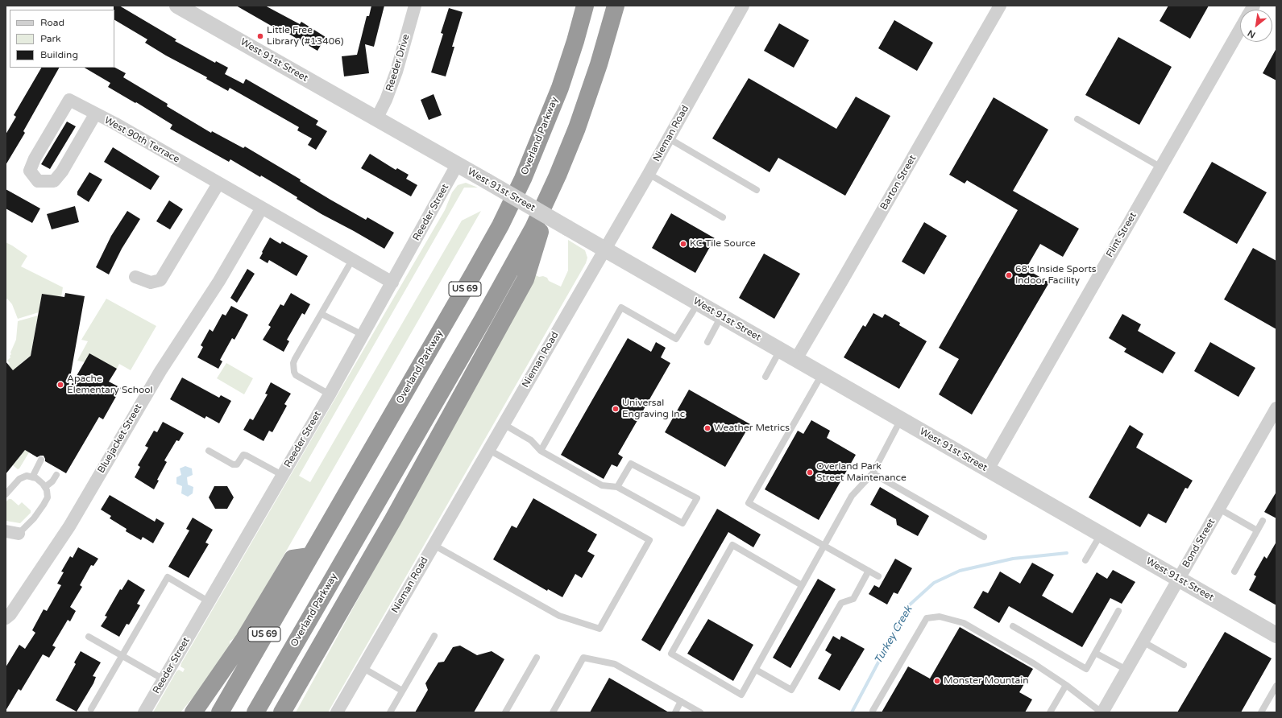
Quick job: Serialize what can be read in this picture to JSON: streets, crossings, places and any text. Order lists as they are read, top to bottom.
{
  "streets": {
    "highway": ["Overland Parkway", "US 69"],
    "street": [
      "West 91st Street",
      "Reeder Drive",
      "Nieman Road",
      "West 90th Terrace",
      "Barton Street",
      "Reeder Street",
      "Flint Street",
      "Bluejacket Street",
      "Bond Street"
    ]
  },
  "crossings": [
    ["West 91st Street", "Reeder Drive"],
    ["West 91st Street", "Nieman Road"],
    ["West 91st Street", "Barton Street"],
    ["West 91st Street", "Reeder Street"],
    ["West 91st Street", "Flint Street"],
    ["West 91st Street", "Bond Street"],
    ["West 90th Terrace", "Reeder Street"],
    ["West 90th Terrace", "Bluejacket Street"]
  ],
  "water": ["Turkey Creek"],
  "places": [
    "Little Free Library (#13406)",
    "KC Tile Source",
    "68's Inside Sports Indoor Facility",
    "Apache Elementary School",
    "Universal Engraving Inc",
    "Weather Metrics",
    "Overland Park Street Maintenance",
    "Monster Mountain"
  ],
  "legend": ["Road", "Park", "Building"],
  "north": "bottom left"
}
